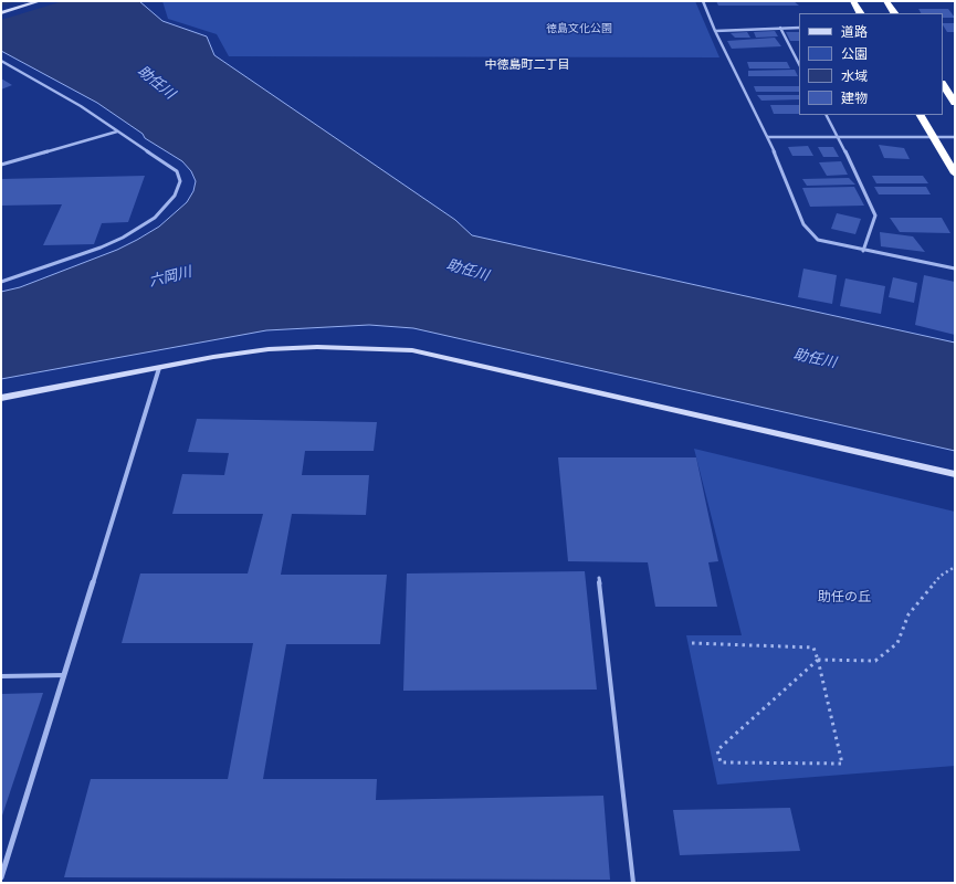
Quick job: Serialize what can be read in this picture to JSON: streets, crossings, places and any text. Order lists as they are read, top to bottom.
{
  "districts": ["中徳島町二丁目"],
  "water": ["助任川", "六岡川"],
  "parks": ["徳島文化公園", "助任の丘"],
  "legend": [
    "道路",
    "公園",
    "水域",
    "建物"
  ]
}
